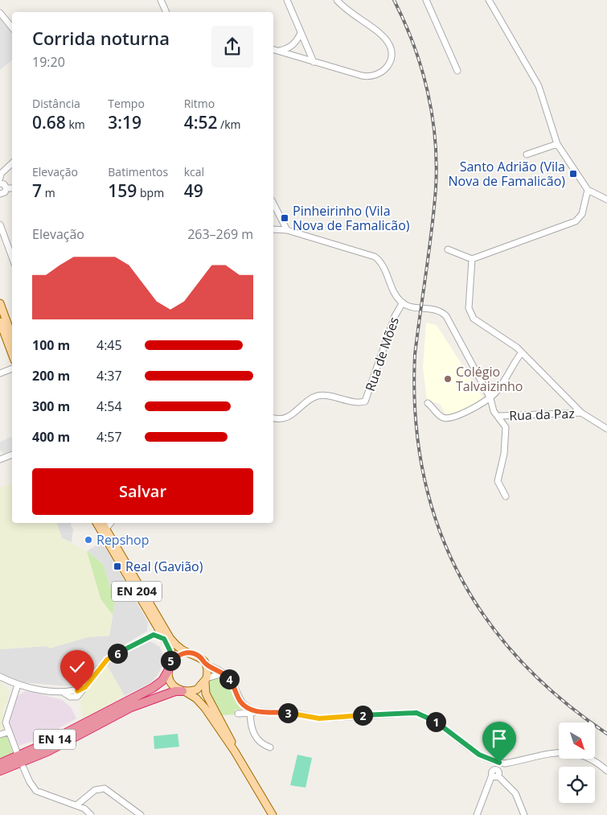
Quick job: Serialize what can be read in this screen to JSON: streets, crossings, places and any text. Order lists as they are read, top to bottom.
{
  "streets": {
    "highway": ["EN 14"],
    "main road": ["EN 204"],
    "street": ["Rua de Mões", "Rua da Paz"]
  },
  "crossings": [
    ["Rua de Mões", "Rua da Paz"],
    ["EN 204", "EN 14"]
  ],
  "places": {
    "transit": ["Santo Adrião (Vila Nova de Famalicão)", "Pinheirinho (Vila Nova de Famalicão)", "Real (Gavião)"],
    "other": ["Colégio Talvaizinho", "Repshop"]
  },
  "north": "bottom right",
  "page": {
    "heading": ["Corrida noturna", "19:20"],
    "stats": [
      ["Distância", "0.68 km"],
      ["Tempo", "3:19"],
      ["Ritmo", "4:52 /km"],
      ["Elevação", "7 m"],
      ["Batimentos", "159 bpm"],
      ["kcal", "49"]
    ],
    "chart": ["Elevação", "263–269 m"],
    "list": [
      {
        "name": "100 m",
        "note": "4:45"
      },
      {
        "name": "200 m",
        "note": "4:37"
      },
      {
        "name": "300 m",
        "note": "4:54"
      },
      {
        "name": "400 m",
        "note": "4:57"
      }
    ],
    "buttons": "Salvar",
    "pins": [
      "6",
      "5",
      "4",
      "3",
      "2",
      "1"
    ]
  }
}
